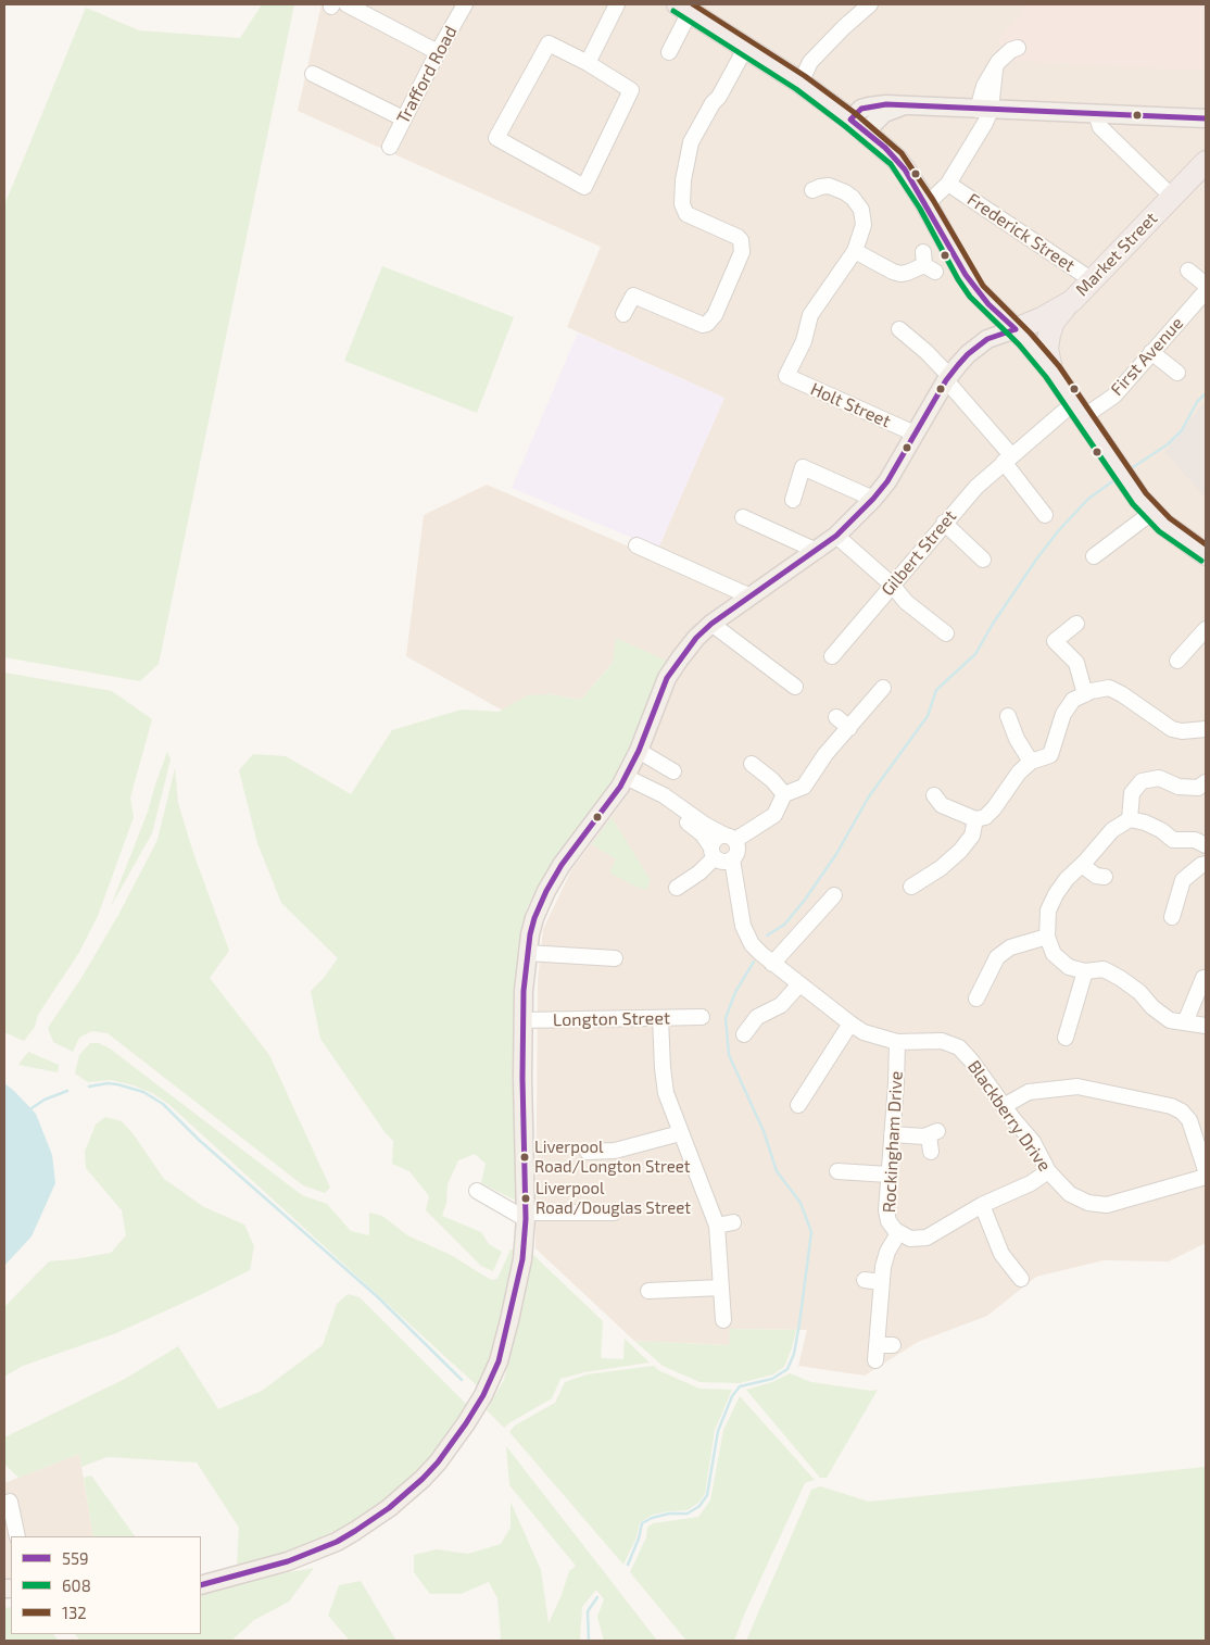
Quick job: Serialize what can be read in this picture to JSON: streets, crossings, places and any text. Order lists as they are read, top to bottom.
{
  "streets": {
    "highway": ["Market Street"],
    "street": [
      "Trafford Road",
      "Frederick Street",
      "First Avenue",
      "Holt Street",
      "Gilbert Street",
      "Longton Street",
      "Blackberry Drive",
      "Rockingham Drive"
    ]
  },
  "crossings": [
    ["Frederick Street", "Market Street"],
    ["First Avenue", "Gilbert Street"],
    ["Blackberry Drive", "Rockingham Drive"]
  ],
  "places": ["Liverpool Road/Longton Street", "Liverpool Road/Douglas Street"],
  "lines": ["transit line 132", "transit line 608", "transit line 559"],
  "legend": ["559", "608", "132"]
}
